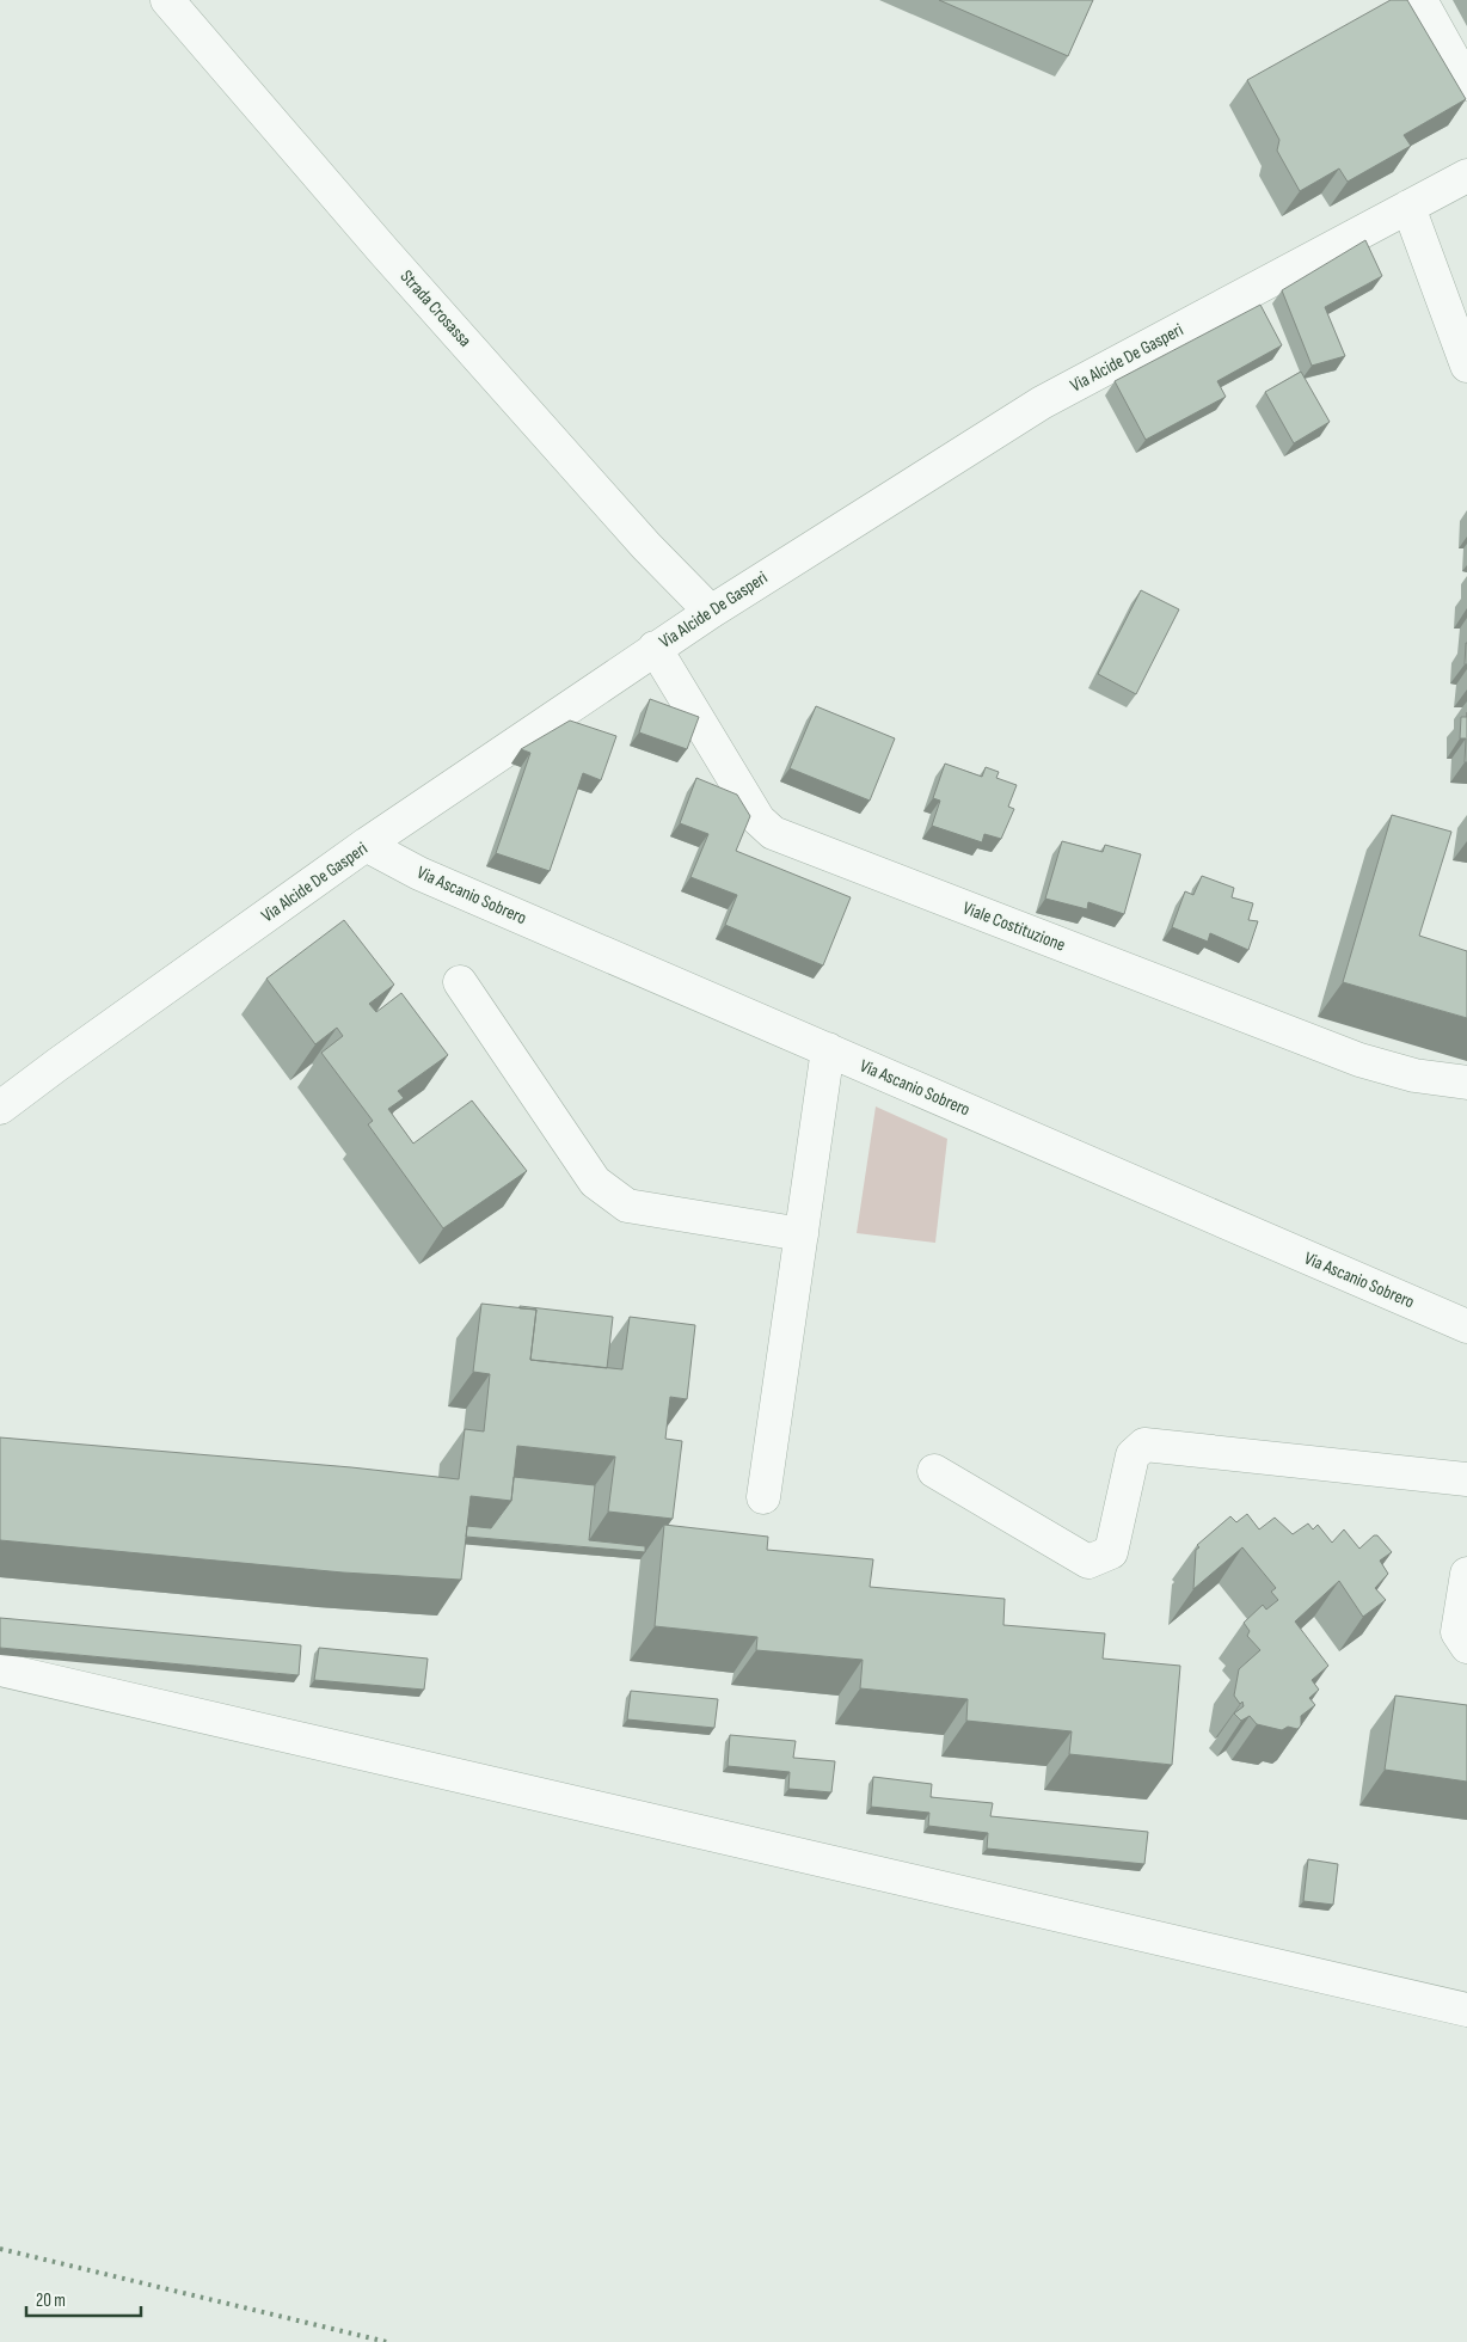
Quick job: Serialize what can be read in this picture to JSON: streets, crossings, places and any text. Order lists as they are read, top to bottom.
{
  "streets": {
    "street": [
      "Strada Crosassa",
      "Via Alcide De Gasperi",
      "Via Ascanio Sobrero",
      "Viale Costituzione"
    ]
  },
  "crossings": [
    ["Strada Crosassa", "Via Alcide De Gasperi"],
    ["Via Alcide De Gasperi", "Via Ascanio Sobrero"],
    ["Via Alcide De Gasperi", "Viale Costituzione"]
  ],
  "scale_bar": "20 m"
}
